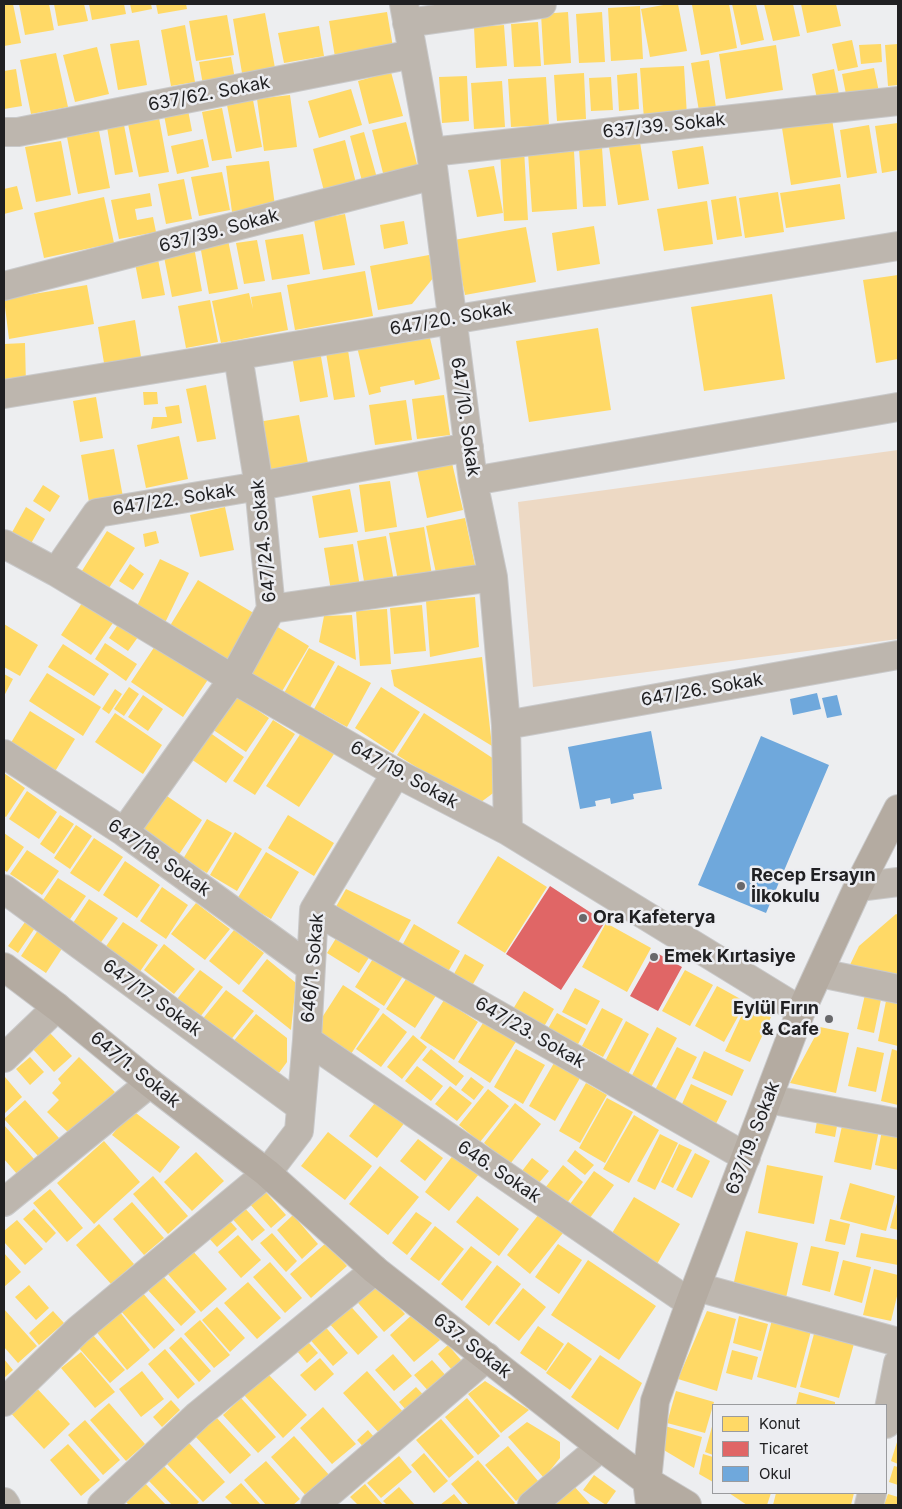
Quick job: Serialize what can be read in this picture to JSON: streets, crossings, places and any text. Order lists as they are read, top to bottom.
{
  "streets": {
    "street": [
      "637/62. Sokak",
      "637/39. Sokak",
      "647/20. Sokak",
      "647/10. Sokak",
      "647/22. Sokak",
      "647/24. Sokak",
      "647/26. Sokak",
      "647/19. Sokak",
      "647/18. Sokak",
      "646/1. Sokak",
      "647/17. Sokak",
      "647/23. Sokak",
      "647/1. Sokak",
      "637/19. Sokak",
      "646. Sokak",
      "637. Sokak"
    ]
  },
  "crossings": [
    ["637/62. Sokak", "647/10. Sokak"],
    ["637/39. Sokak", "647/10. Sokak"],
    ["647/20. Sokak", "647/10. Sokak"],
    ["647/20. Sokak", "647/24. Sokak"],
    ["647/10. Sokak", "647/22. Sokak"],
    ["647/10. Sokak", "647/26. Sokak"],
    ["647/10. Sokak", "647/19. Sokak"],
    ["647/22. Sokak", "647/24. Sokak"],
    ["647/22. Sokak", "647/19. Sokak"],
    ["647/24. Sokak", "647/19. Sokak"],
    ["647/24. Sokak", "647/18. Sokak"],
    ["647/19. Sokak", "646/1. Sokak"],
    ["647/19. Sokak", "637/19. Sokak"],
    ["647/18. Sokak", "646/1. Sokak"],
    ["646/1. Sokak", "647/17. Sokak"],
    ["646/1. Sokak", "647/23. Sokak"],
    ["646/1. Sokak", "647/1. Sokak"],
    ["646/1. Sokak", "646. Sokak"],
    ["646/1. Sokak", "637. Sokak"],
    ["647/23. Sokak", "637/19. Sokak"],
    ["647/1. Sokak", "637. Sokak"],
    ["637/19. Sokak", "646. Sokak"],
    ["637/19. Sokak", "637. Sokak"]
  ],
  "places": [
    "Recep Ersayın İlkokulu",
    "Ora Kafeterya",
    "Emek Kırtasiye",
    "Eylül Fırın & Cafe"
  ],
  "legend": ["Konut", "Ticaret", "Okul"]
}
